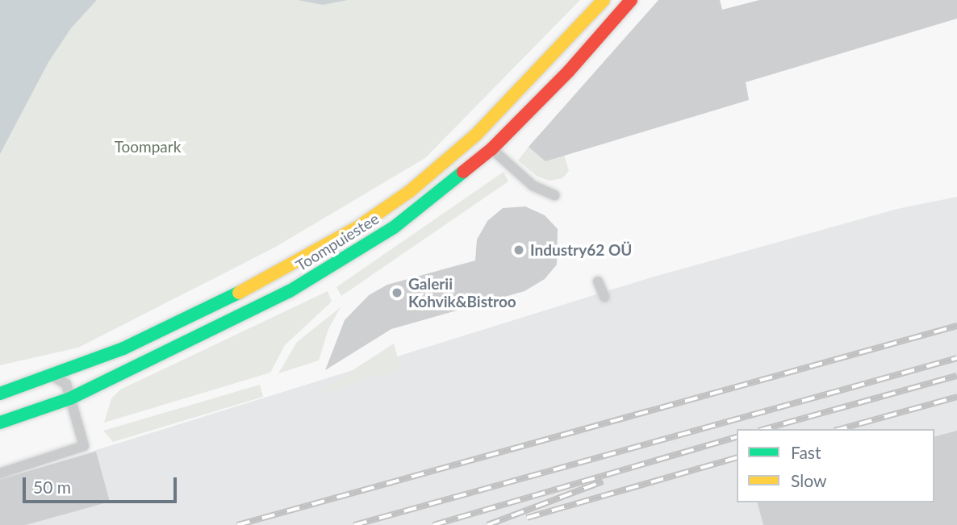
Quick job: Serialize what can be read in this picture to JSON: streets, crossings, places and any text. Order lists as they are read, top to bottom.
{
  "streets": {
    "main road": ["Toompuiestee"]
  },
  "parks": ["Toompark"],
  "places": ["Industry62 OÜ", "Galerii Kohvik&Bistroo"],
  "legend": ["Fast", "Slow"],
  "scale_bar": "50 m"
}
